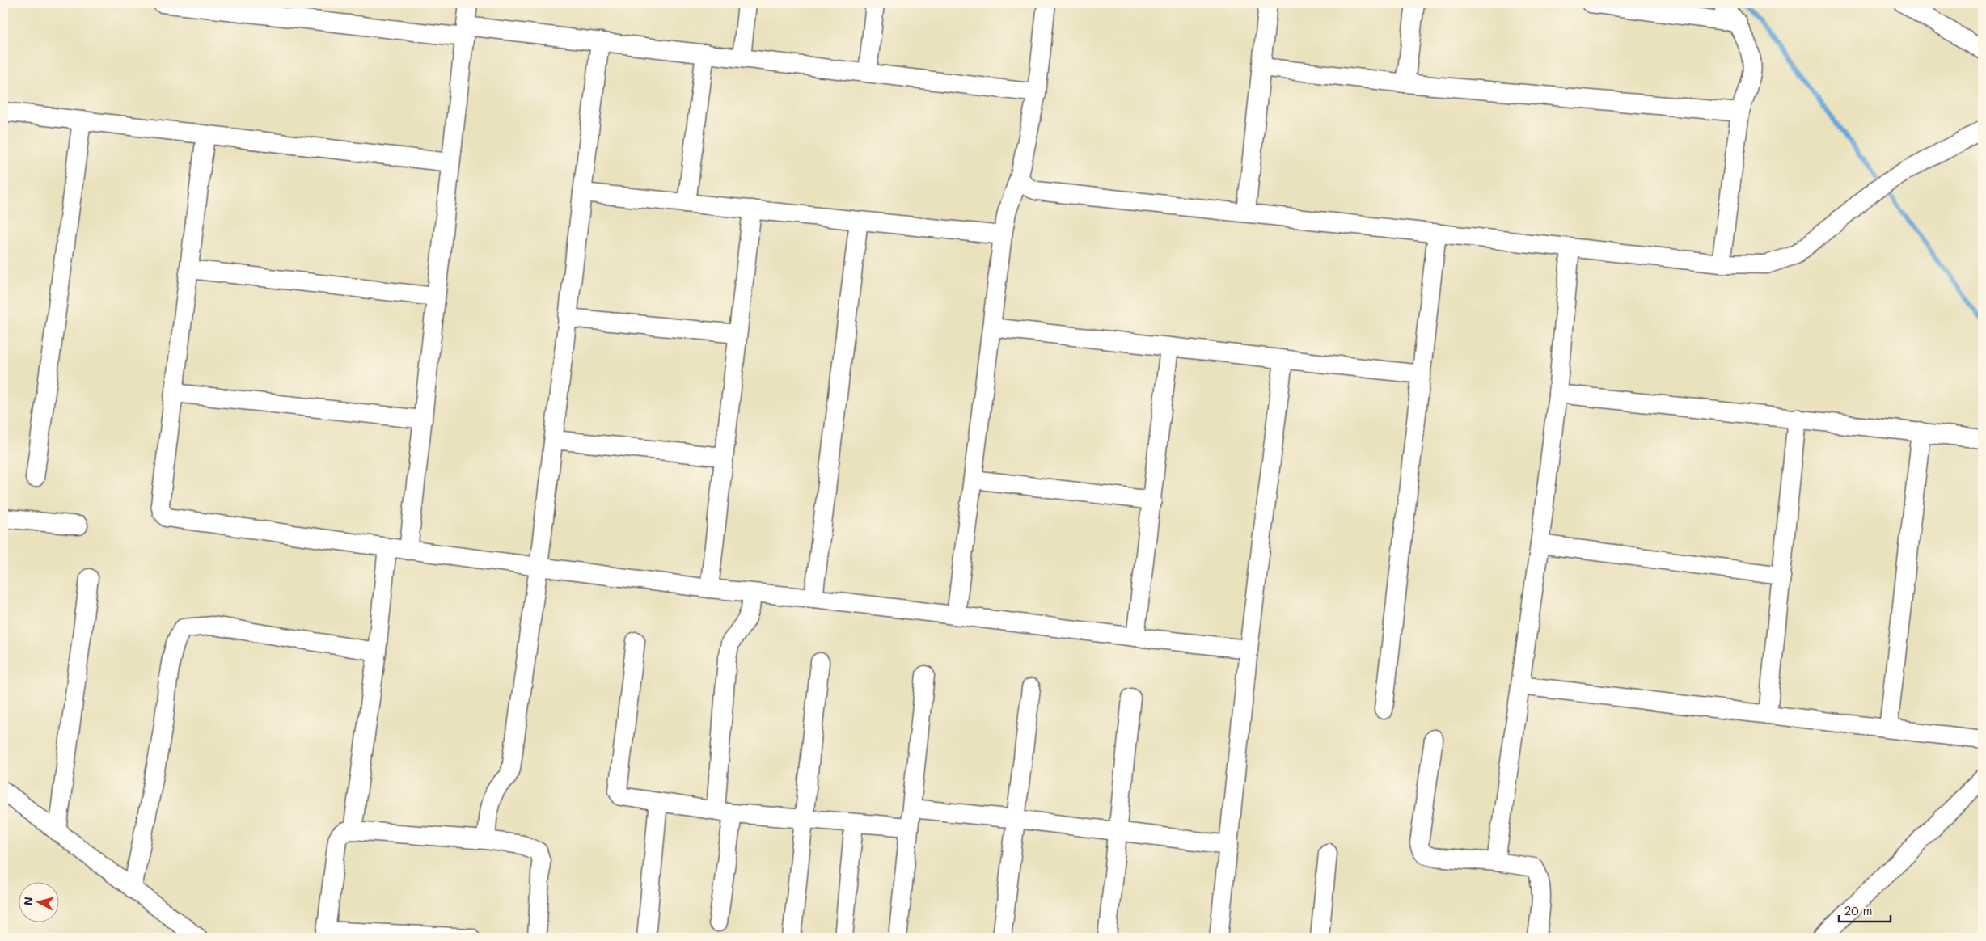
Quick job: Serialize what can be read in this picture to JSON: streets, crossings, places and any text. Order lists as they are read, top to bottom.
{
  "scale_bar": "20 m",
  "north": "left"
}
